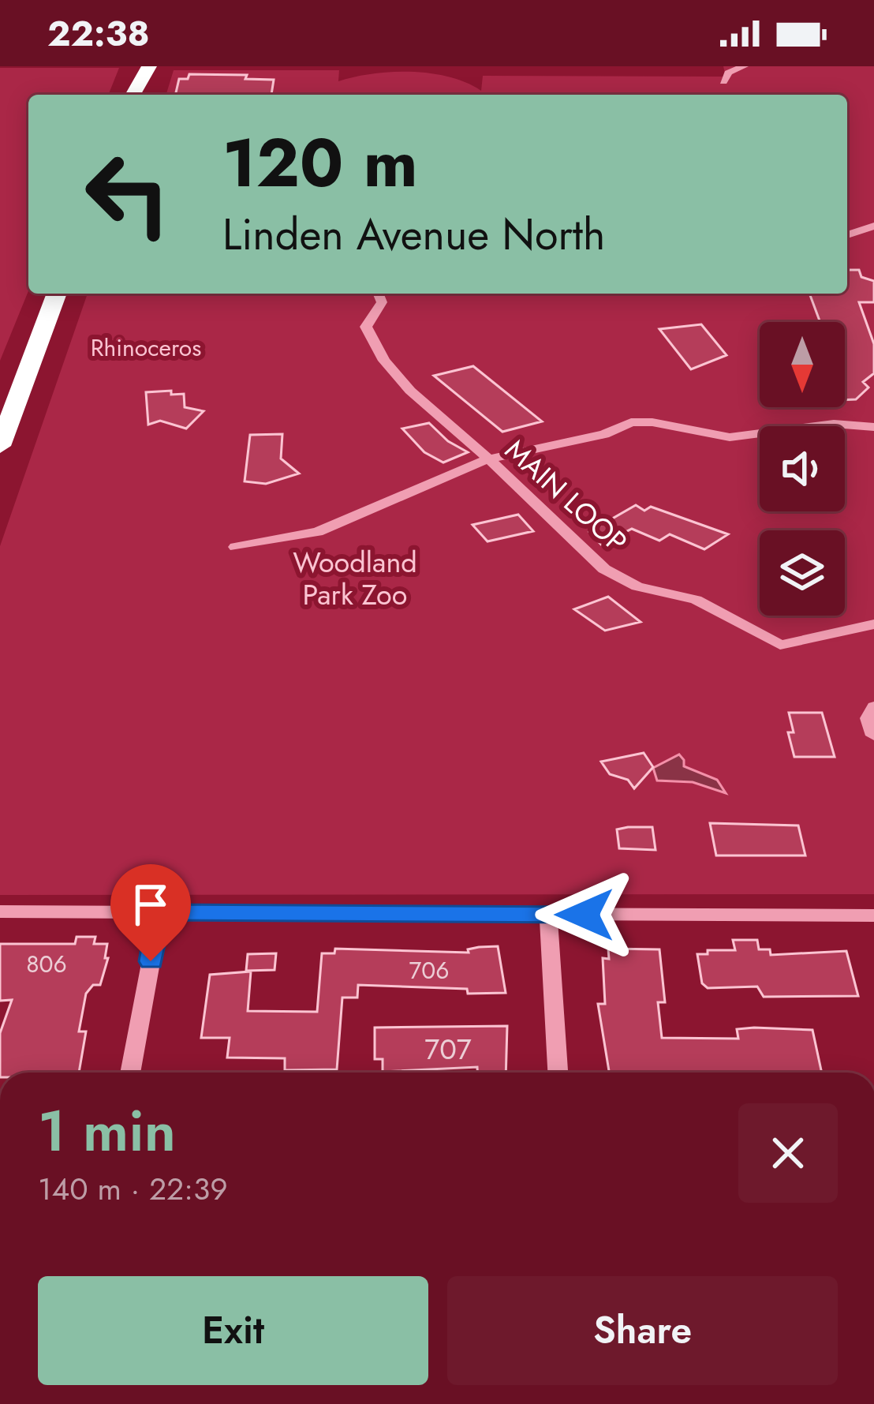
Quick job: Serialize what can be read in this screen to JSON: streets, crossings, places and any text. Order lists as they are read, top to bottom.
{
  "streets": {
    "street": ["MAIN LOOP"]
  },
  "parks": ["Rhinoceros", "Woodland Park Zoo"],
  "house_numbers": ["806", "706", "707"],
  "north": "bottom",
  "page": {
    "status": "22:38",
    "turn": ["120 m", "Linden Avenue North"],
    "heading": ["1 min", "140 m · 22:39"],
    "buttons": ["Exit", "Share"]
  }
}
